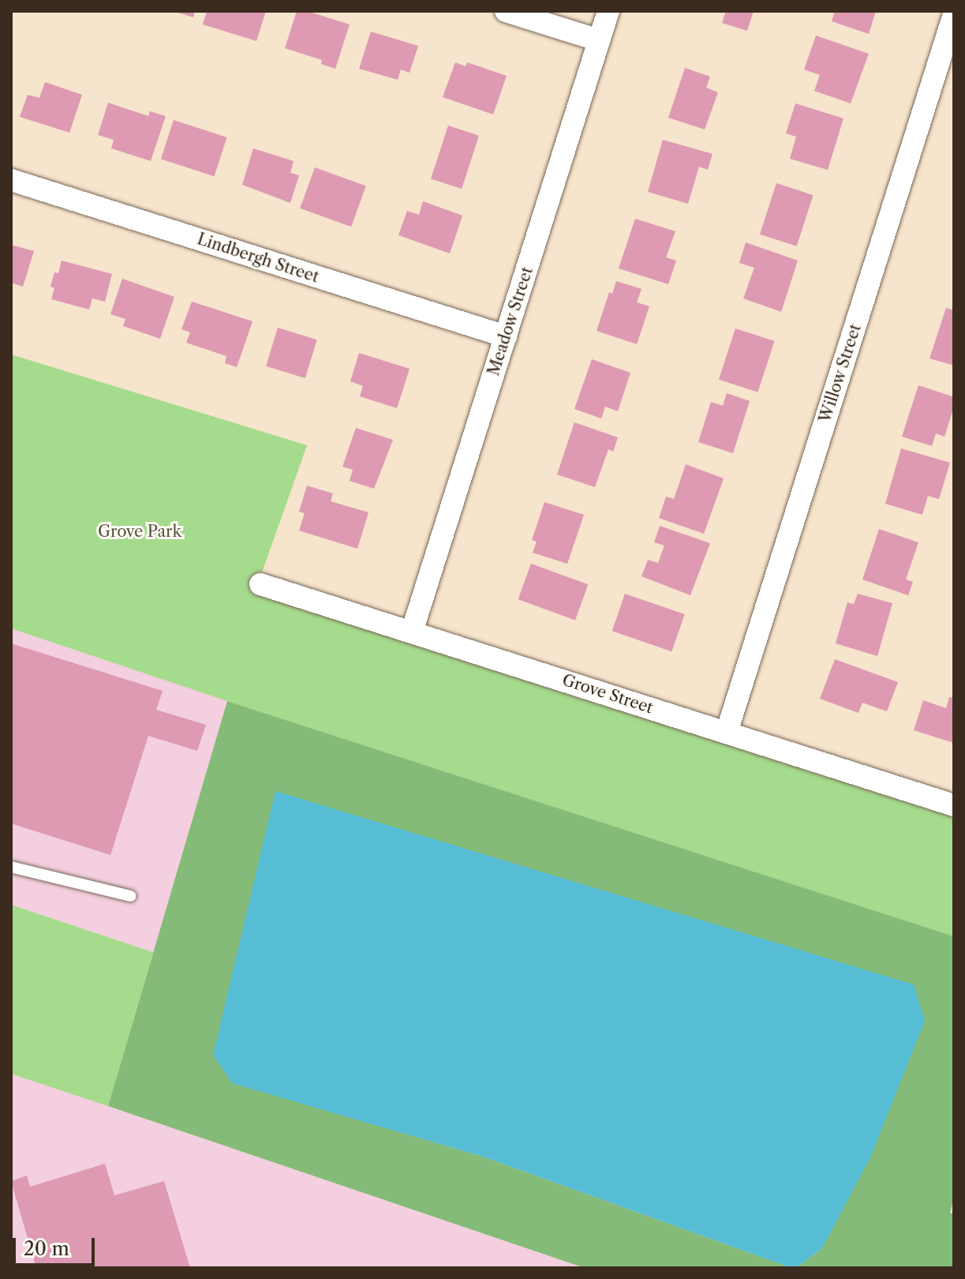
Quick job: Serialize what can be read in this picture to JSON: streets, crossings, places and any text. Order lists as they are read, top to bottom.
{
  "streets": {
    "street": [
      "Lindbergh Street",
      "Meadow Street",
      "Willow Street",
      "Grove Street"
    ]
  },
  "crossings": [
    ["Lindbergh Street", "Meadow Street"],
    ["Meadow Street", "Grove Street"],
    ["Willow Street", "Grove Street"]
  ],
  "parks": ["Grove Park"],
  "scale_bar": "20 m"
}
